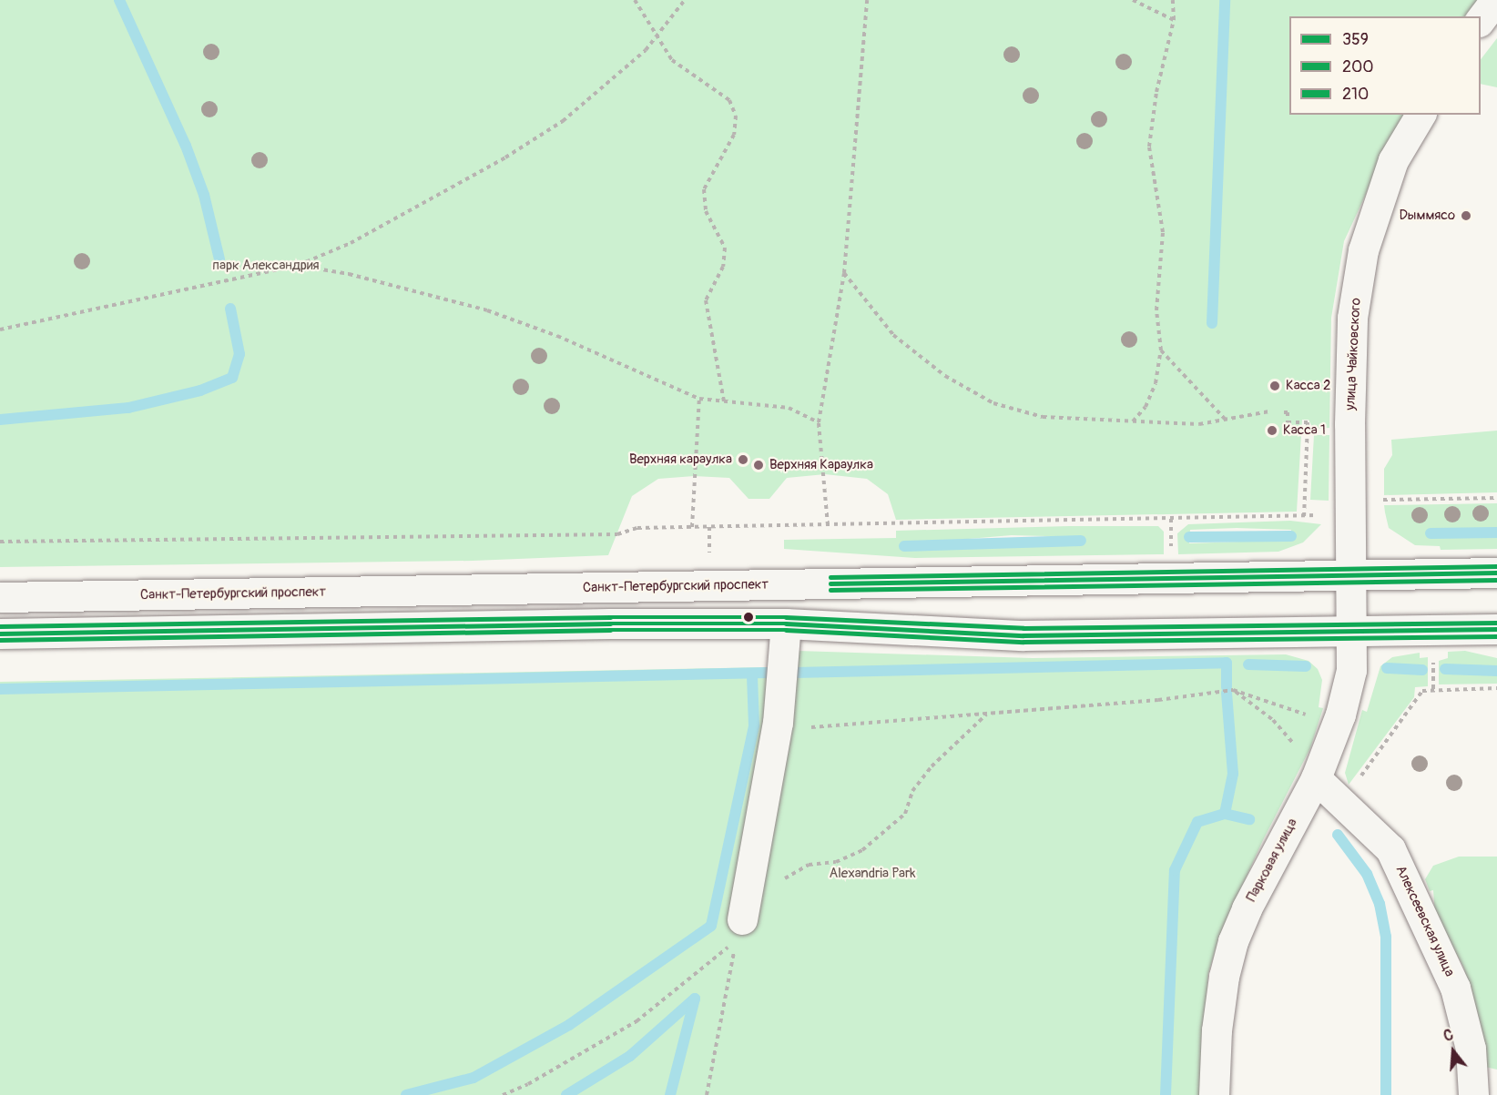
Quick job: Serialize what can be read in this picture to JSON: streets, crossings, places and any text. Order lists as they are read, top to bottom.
{
  "streets": {
    "main road": [
      "улица Чайковского",
      "Санкт-Петербургский проспект",
      "Парковая улица",
      "Алексеевская улица"
    ]
  },
  "crossings": [
    ["улица Чайковского", "Санкт-Петербургский проспект"],
    ["улица Чайковского", "Парковая улица"],
    ["Парковая улица", "Алексеевская улица"]
  ],
  "parks": ["парк Александрия", "Alexandria Park"],
  "places": [
    "Dыммясо",
    "Касса 2",
    "Касса 1",
    "Верхняя караулка",
    "Верхняя Караулка"
  ],
  "lines": ["transit line 210", "transit line 359", "transit line 200"],
  "legend": ["359", "200", "210"],
  "north": "top"
}
